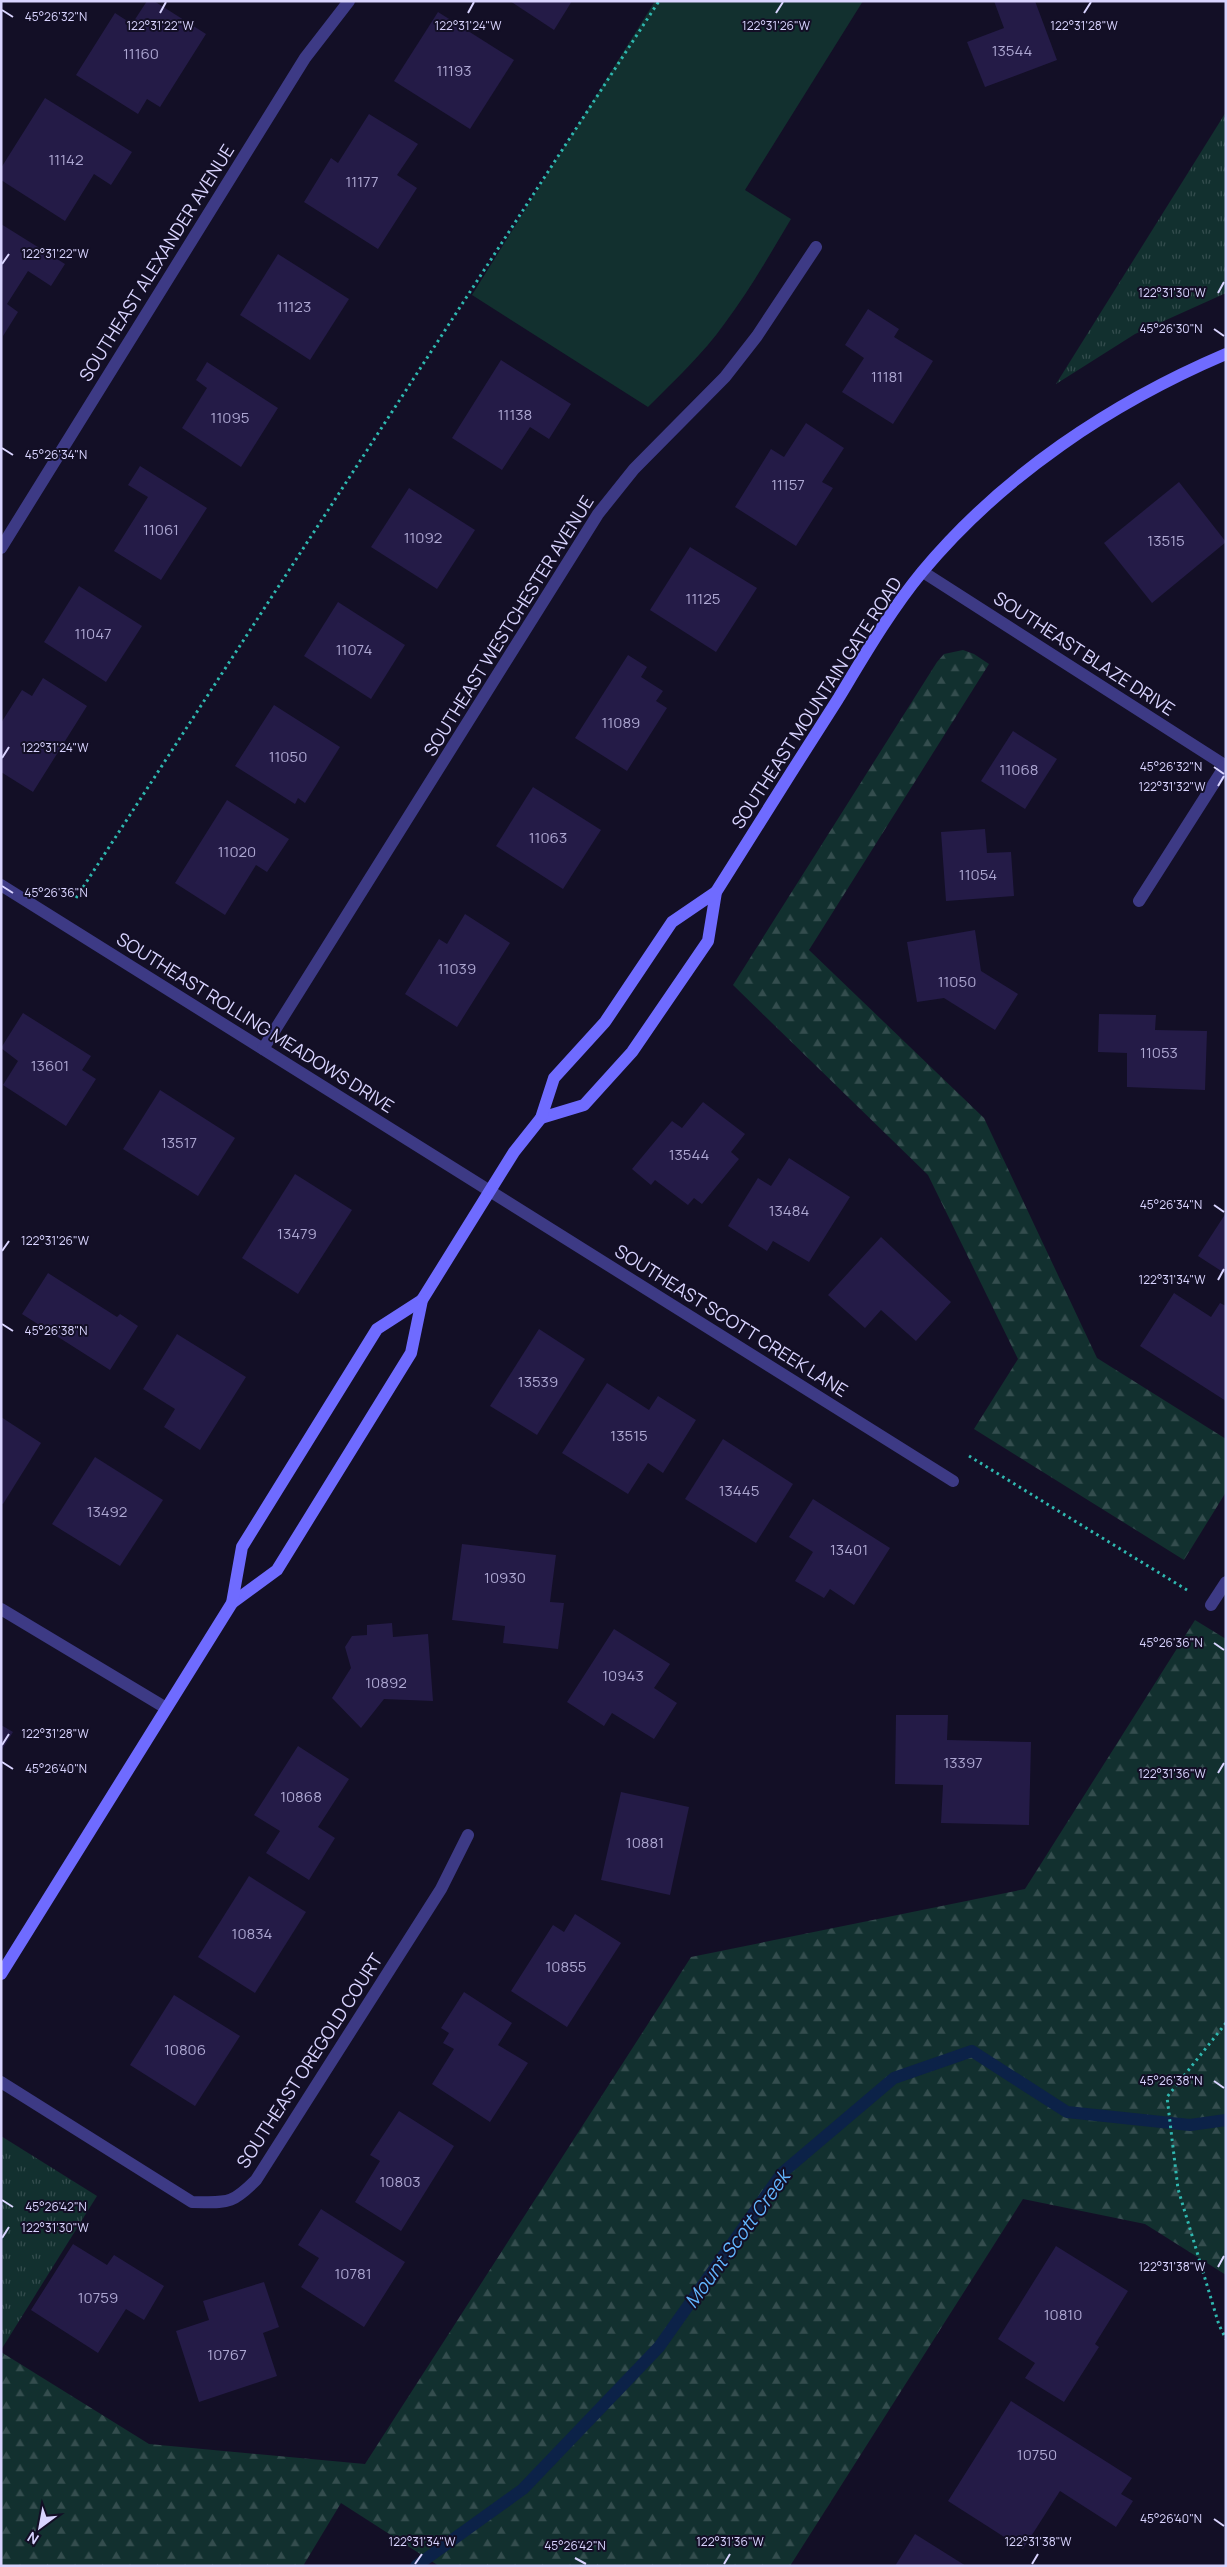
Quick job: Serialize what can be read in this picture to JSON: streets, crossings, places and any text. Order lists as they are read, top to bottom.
{
  "streets": {
    "street": [
      "SOUTHEAST ALEXANDER AVENUE",
      "SOUTHEAST WESTCHESTER AVENUE",
      "SOUTHEAST BLAZE DRIVE",
      "SOUTHEAST MOUNTAIN GATE ROAD",
      "SOUTHEAST ROLLING MEADOWS DRIVE",
      "SOUTHEAST SCOTT CREEK LANE",
      "SOUTHEAST OREGOLD COURT"
    ]
  },
  "crossings": [
    ["SOUTHEAST WESTCHESTER AVENUE", "SOUTHEAST ROLLING MEADOWS DRIVE"],
    ["SOUTHEAST BLAZE DRIVE", "SOUTHEAST MOUNTAIN GATE ROAD"],
    ["SOUTHEAST MOUNTAIN GATE ROAD", "SOUTHEAST ROLLING MEADOWS DRIVE"],
    ["SOUTHEAST MOUNTAIN GATE ROAD", "SOUTHEAST SCOTT CREEK LANE"],
    ["SOUTHEAST ROLLING MEADOWS DRIVE", "SOUTHEAST SCOTT CREEK LANE"]
  ],
  "water": ["Mount Scott Creek"],
  "house_numbers": [
    "13544",
    "11160",
    "11193",
    "11142",
    "11177",
    "11123",
    "11181",
    "11138",
    "11095",
    "11157",
    "11061",
    "11092",
    "13515",
    "11125",
    "11047",
    "11074",
    "11089",
    "11050",
    "11068",
    "11063",
    "11020",
    "11054",
    "11039",
    "11050",
    "11053",
    "13601",
    "13517",
    "13544",
    "13484",
    "13479",
    "13539",
    "13515",
    "13445",
    "13492",
    "13401",
    "10930",
    "10943",
    "10892",
    "13397",
    "10868",
    "10881",
    "10834",
    "10855",
    "10806",
    "10803",
    "10781",
    "10759",
    "10810",
    "10767",
    "10750"
  ],
  "north": "bottom left",
  "coordinates": [
    "45°26'32\"N",
    "122°31'22\"W",
    "122°31'24\"W",
    "122°31'26\"W",
    "122°31'28\"W",
    "122°31'30\"W",
    "45°26'30\"N",
    "45°26'34\"N",
    "122°31'32\"W",
    "45°26'36\"N",
    "122°31'34\"W",
    "45°26'38\"N",
    "45°26'40\"N",
    "122°31'36\"W",
    "45°26'42\"N",
    "122°31'38\"W"
  ]
}
